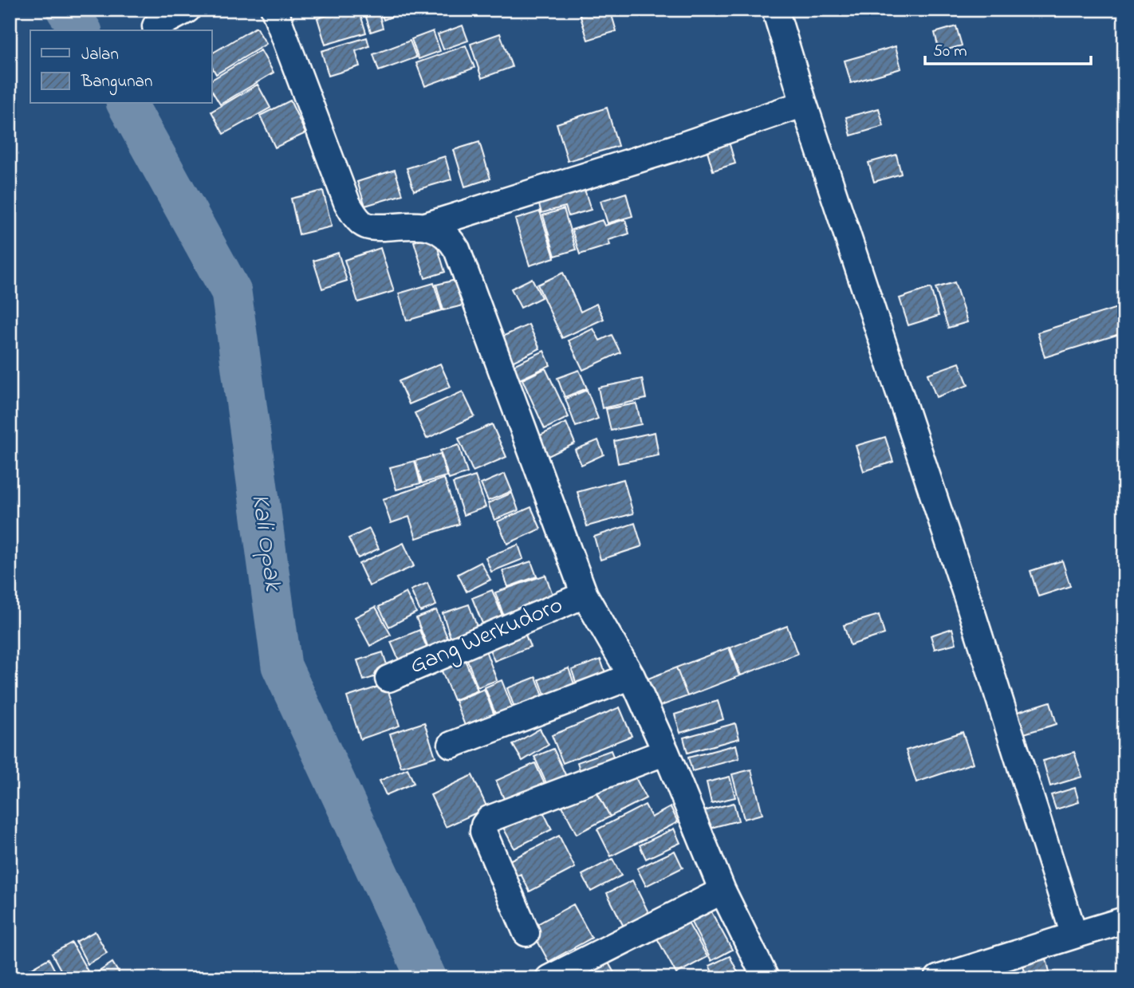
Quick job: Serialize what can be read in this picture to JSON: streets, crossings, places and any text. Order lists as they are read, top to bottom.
{
  "streets": {
    "street": ["Gang Werkudoro"]
  },
  "water": ["Kali Opak"],
  "legend": ["Jalan", "Bangunan"],
  "scale_bar": "50 m"
}
